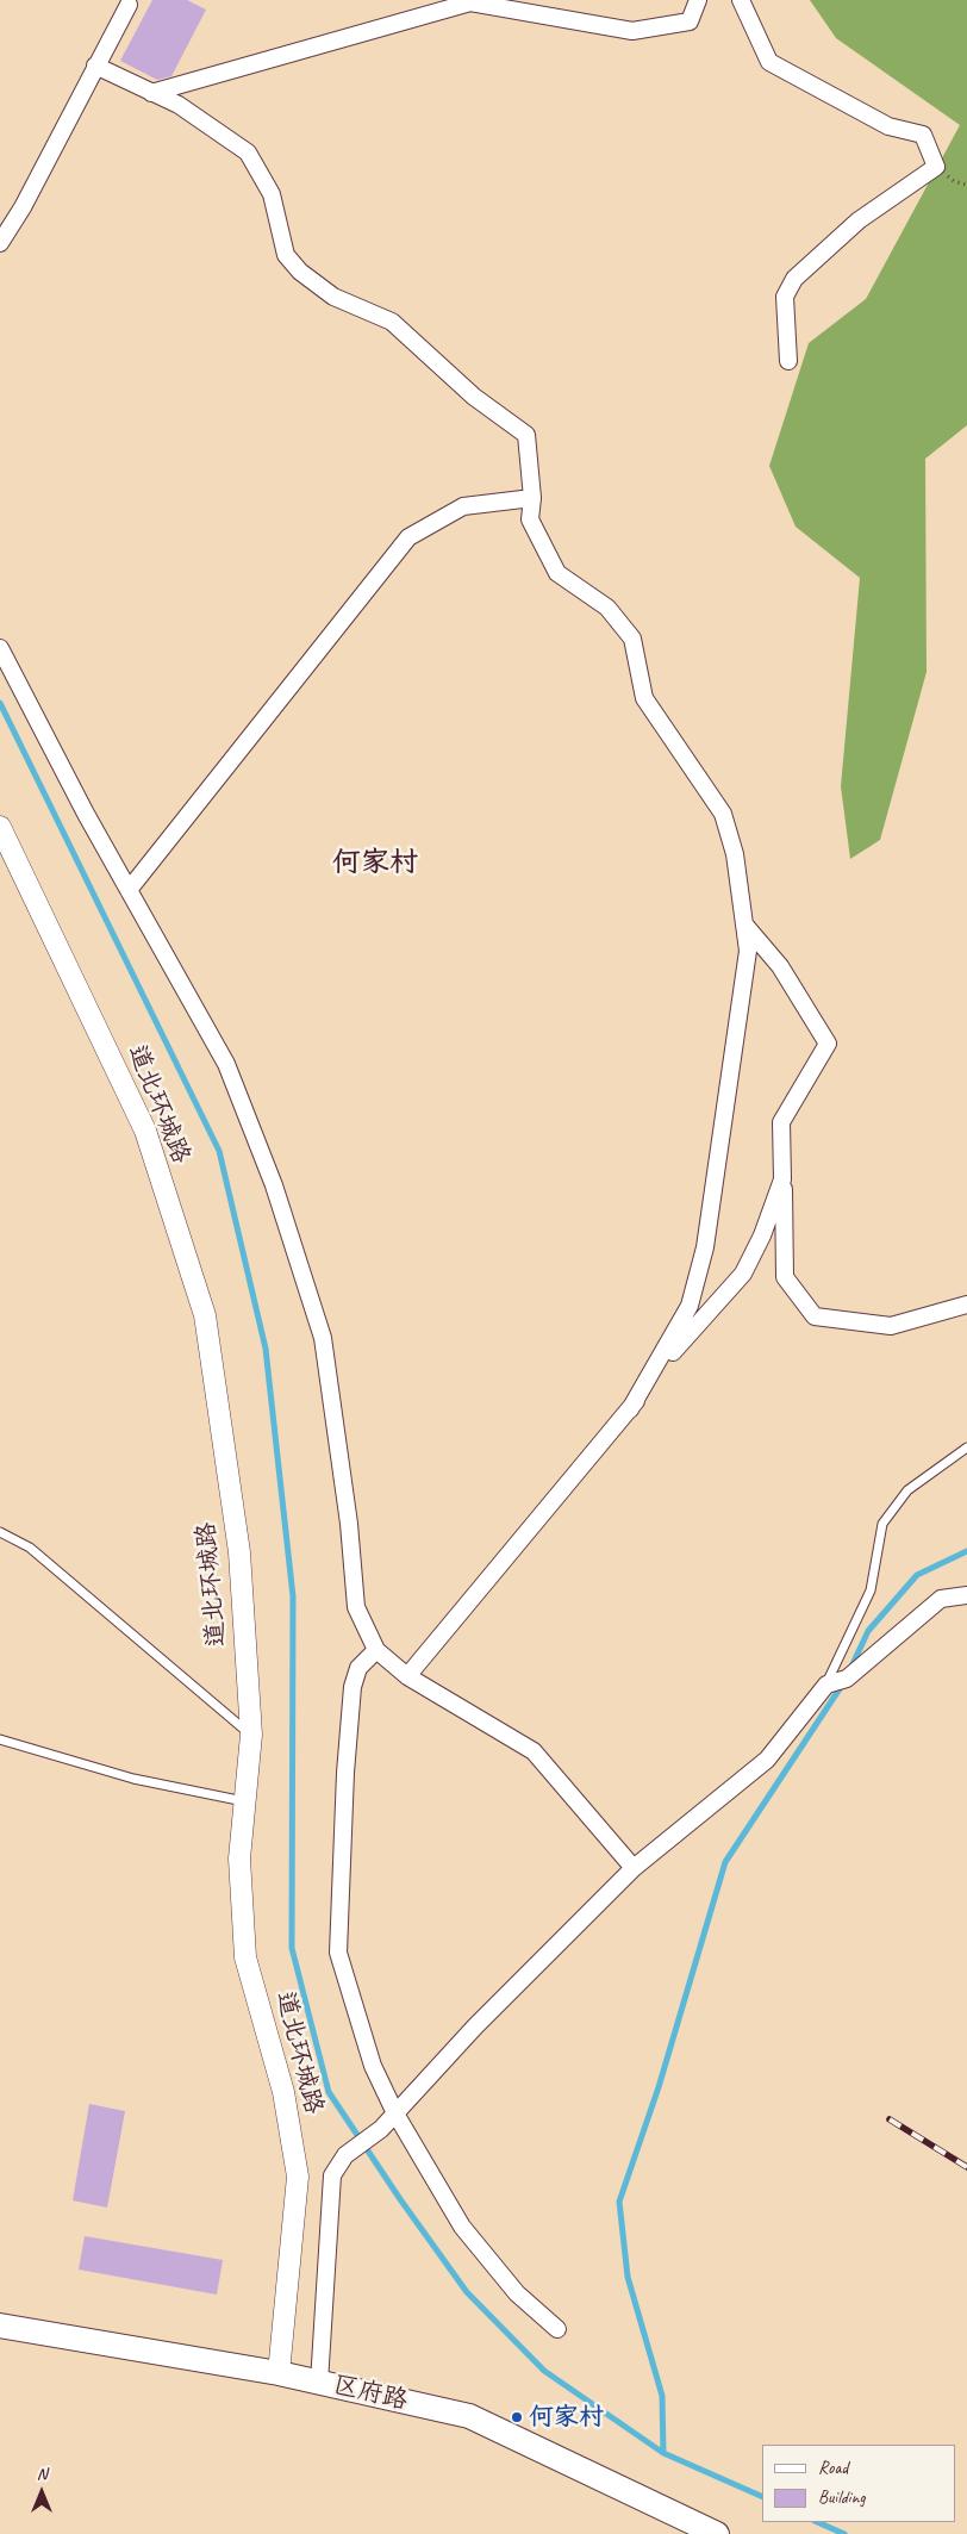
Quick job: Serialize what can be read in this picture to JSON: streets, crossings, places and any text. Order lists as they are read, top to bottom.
{
  "streets": {
    "main road": ["区府路"],
    "street": ["道北环城路"]
  },
  "crossings": [
    ["道北环城路", "区府路"]
  ],
  "districts": ["何家村"],
  "places": ["何家村"],
  "legend": ["Road", "Building"],
  "north": "top"
}
